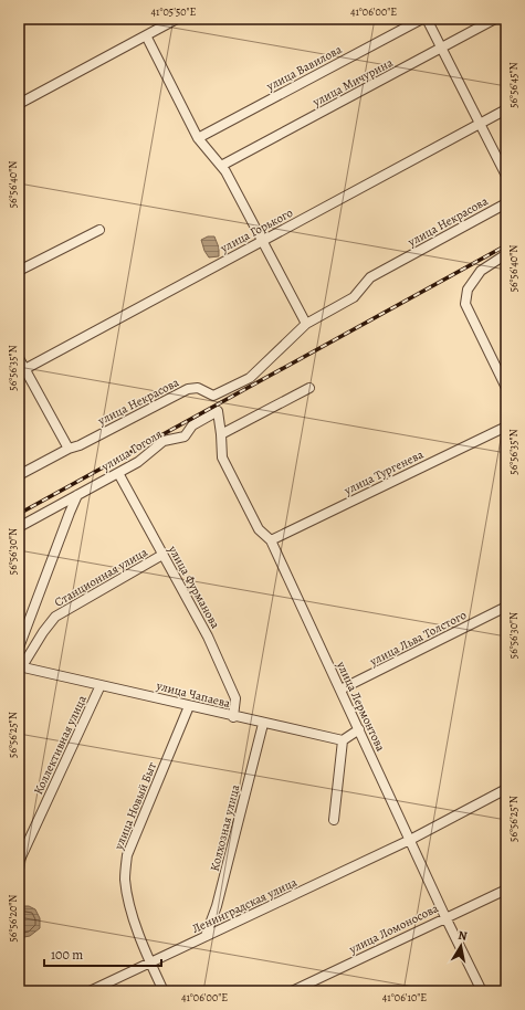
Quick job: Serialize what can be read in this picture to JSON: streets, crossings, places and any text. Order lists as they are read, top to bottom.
{
  "streets": {
    "street": [
      "улица Вавилова",
      "улица Мичурина",
      "улица Некрасова",
      "улица Горького",
      "улица Гоголя",
      "улица Тургенева",
      "Станционная улица",
      "улица Фурманова",
      "улица Льва Толстого",
      "улица Чапаева",
      "улица Лермонтова",
      "Коллективная улица",
      "улица Новый Быт",
      "Колхозная улица",
      "Ленинградская улица",
      "улица Ломоносова"
    ]
  },
  "crossings": [
    ["улица Гоголя", "улица Фурманова"],
    ["улица Гоголя", "улица Лермонтова"],
    ["улица Тургенева", "улица Лермонтова"],
    ["Станционная улица", "улица Фурманова"],
    ["Станционная улица", "улица Чапаева"],
    ["улица Фурманова", "улица Чапаева"],
    ["улица Льва Толстого", "улица Лермонтова"],
    ["улица Чапаева", "Коллективная улица"],
    ["улица Чапаева", "улица Новый Быт"],
    ["улица Чапаева", "Колхозная улица"],
    ["улица Лермонтова", "Ленинградская улица"],
    ["улица Лермонтова", "улица Ломоносова"],
    ["улица Новый Быт", "Ленинградская улица"],
    ["Колхозная улица", "Ленинградская улица"]
  ],
  "scale_bar": "100 m",
  "north": "top",
  "coordinates": [
    "41°05'50\"E",
    "41°06'00\"E",
    "56°56'45\"N",
    "56°56'40\"N",
    "56°56'35\"N",
    "56°56'30\"N",
    "56°56'25\"N",
    "56°56'20\"N",
    "41°06'10\"E"
  ]
}
